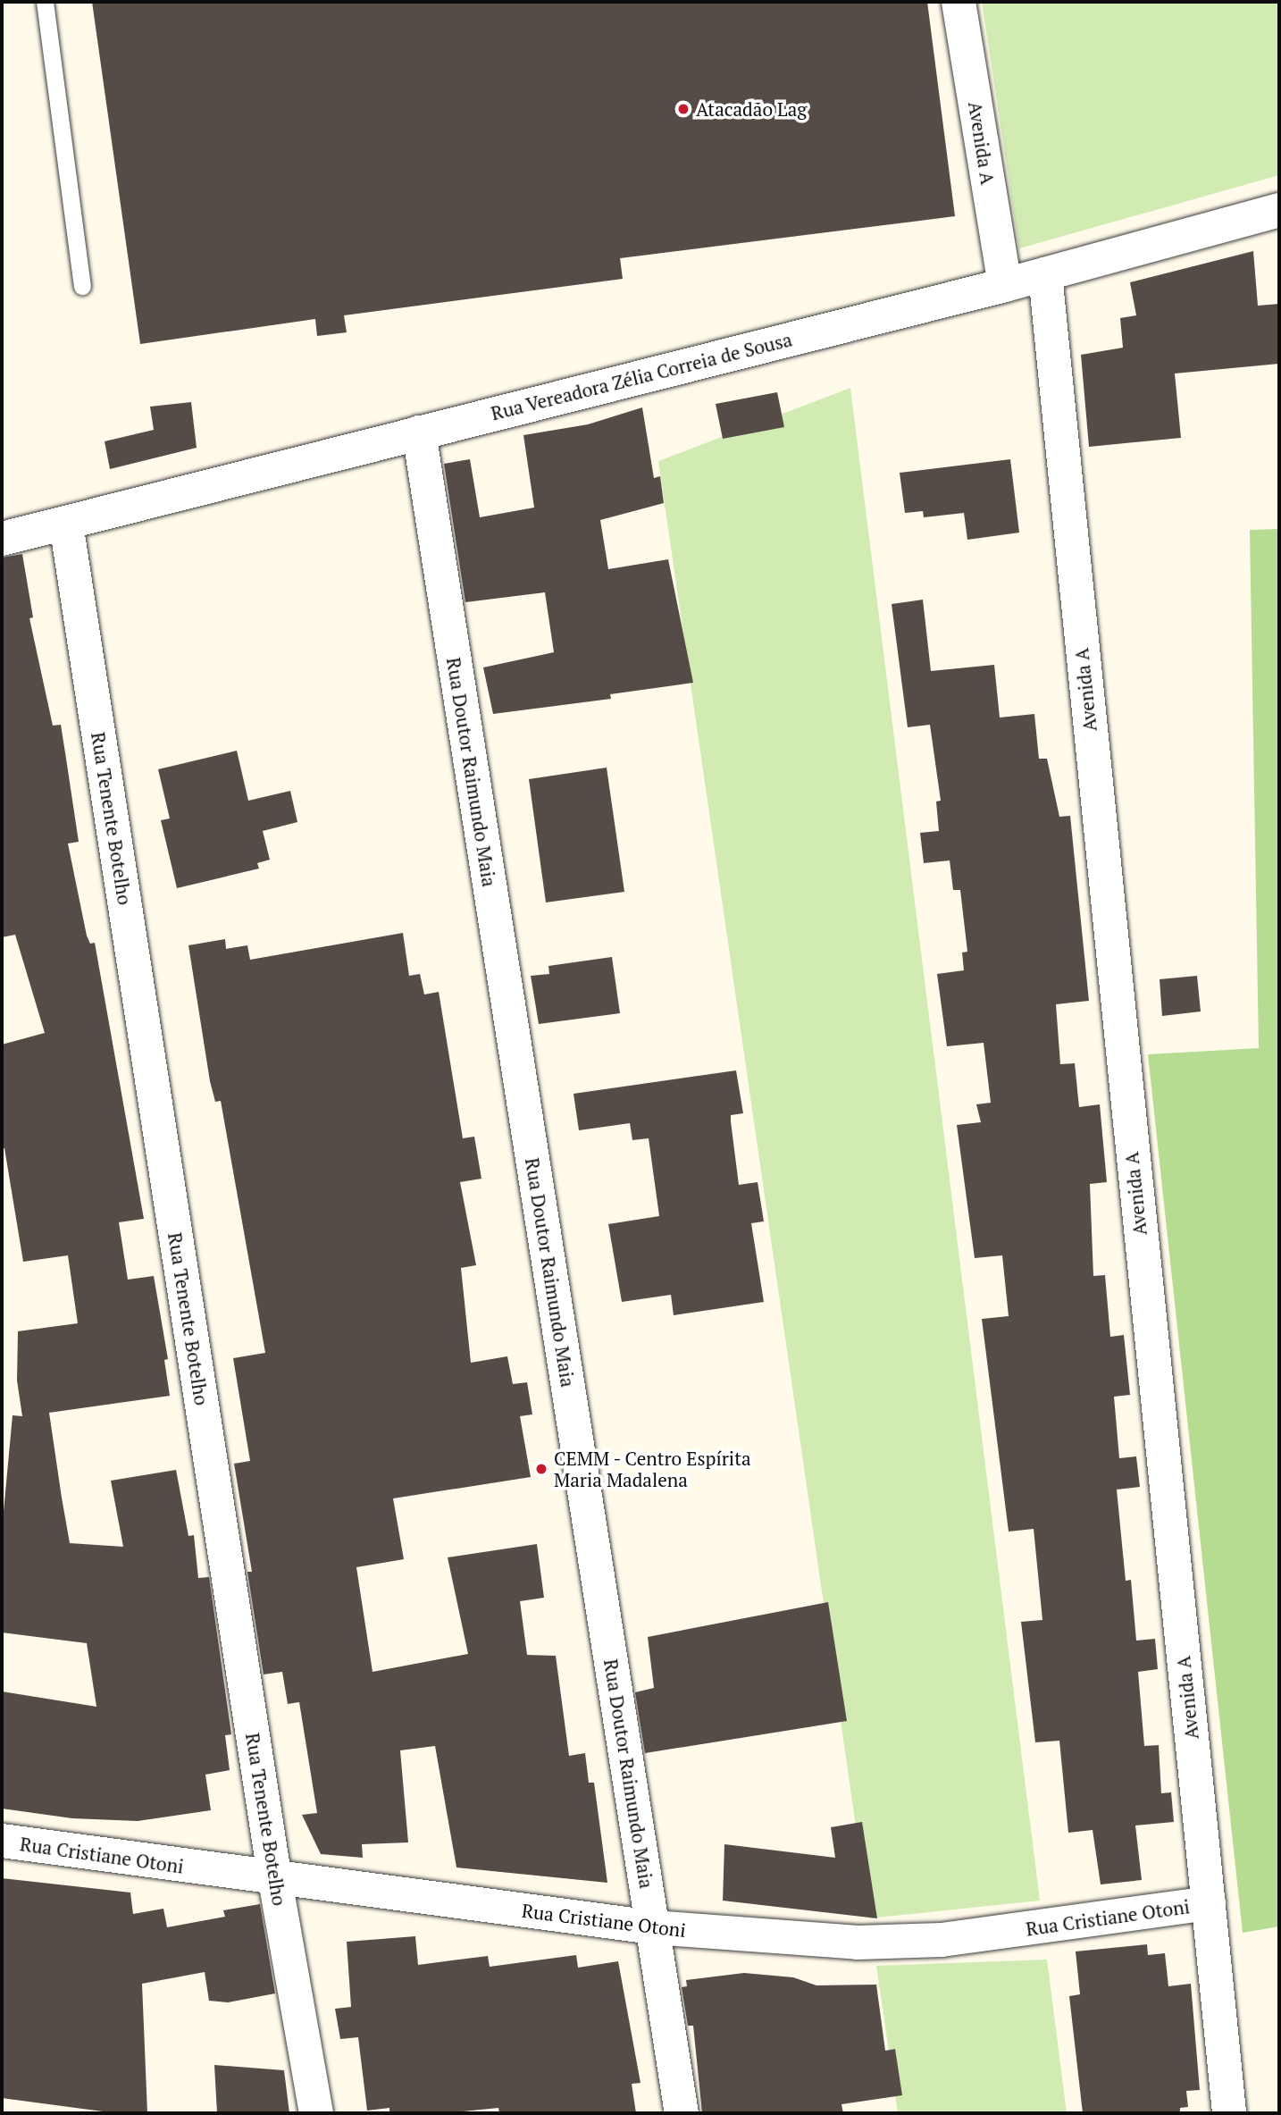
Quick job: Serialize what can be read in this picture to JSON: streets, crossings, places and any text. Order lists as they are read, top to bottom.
{
  "streets": {
    "street": [
      "Avenida A",
      "Rua Vereadora Zélia Correia de Sousa",
      "Rua Doutor Raimundo Maia",
      "Rua Tenente Botelho",
      "Rua Cristiane Otoni"
    ]
  },
  "crossings": [
    ["Avenida A", "Rua Vereadora Zélia Correia de Sousa"],
    ["Avenida A", "Rua Cristiane Otoni"],
    ["Rua Vereadora Zélia Correia de Sousa", "Rua Doutor Raimundo Maia"],
    ["Rua Vereadora Zélia Correia de Sousa", "Rua Tenente Botelho"],
    ["Rua Doutor Raimundo Maia", "Rua Cristiane Otoni"],
    ["Rua Tenente Botelho", "Rua Cristiane Otoni"]
  ],
  "places": ["Atacadão Lag", "CEMM - Centro Espírita Maria Madalena"]
}
